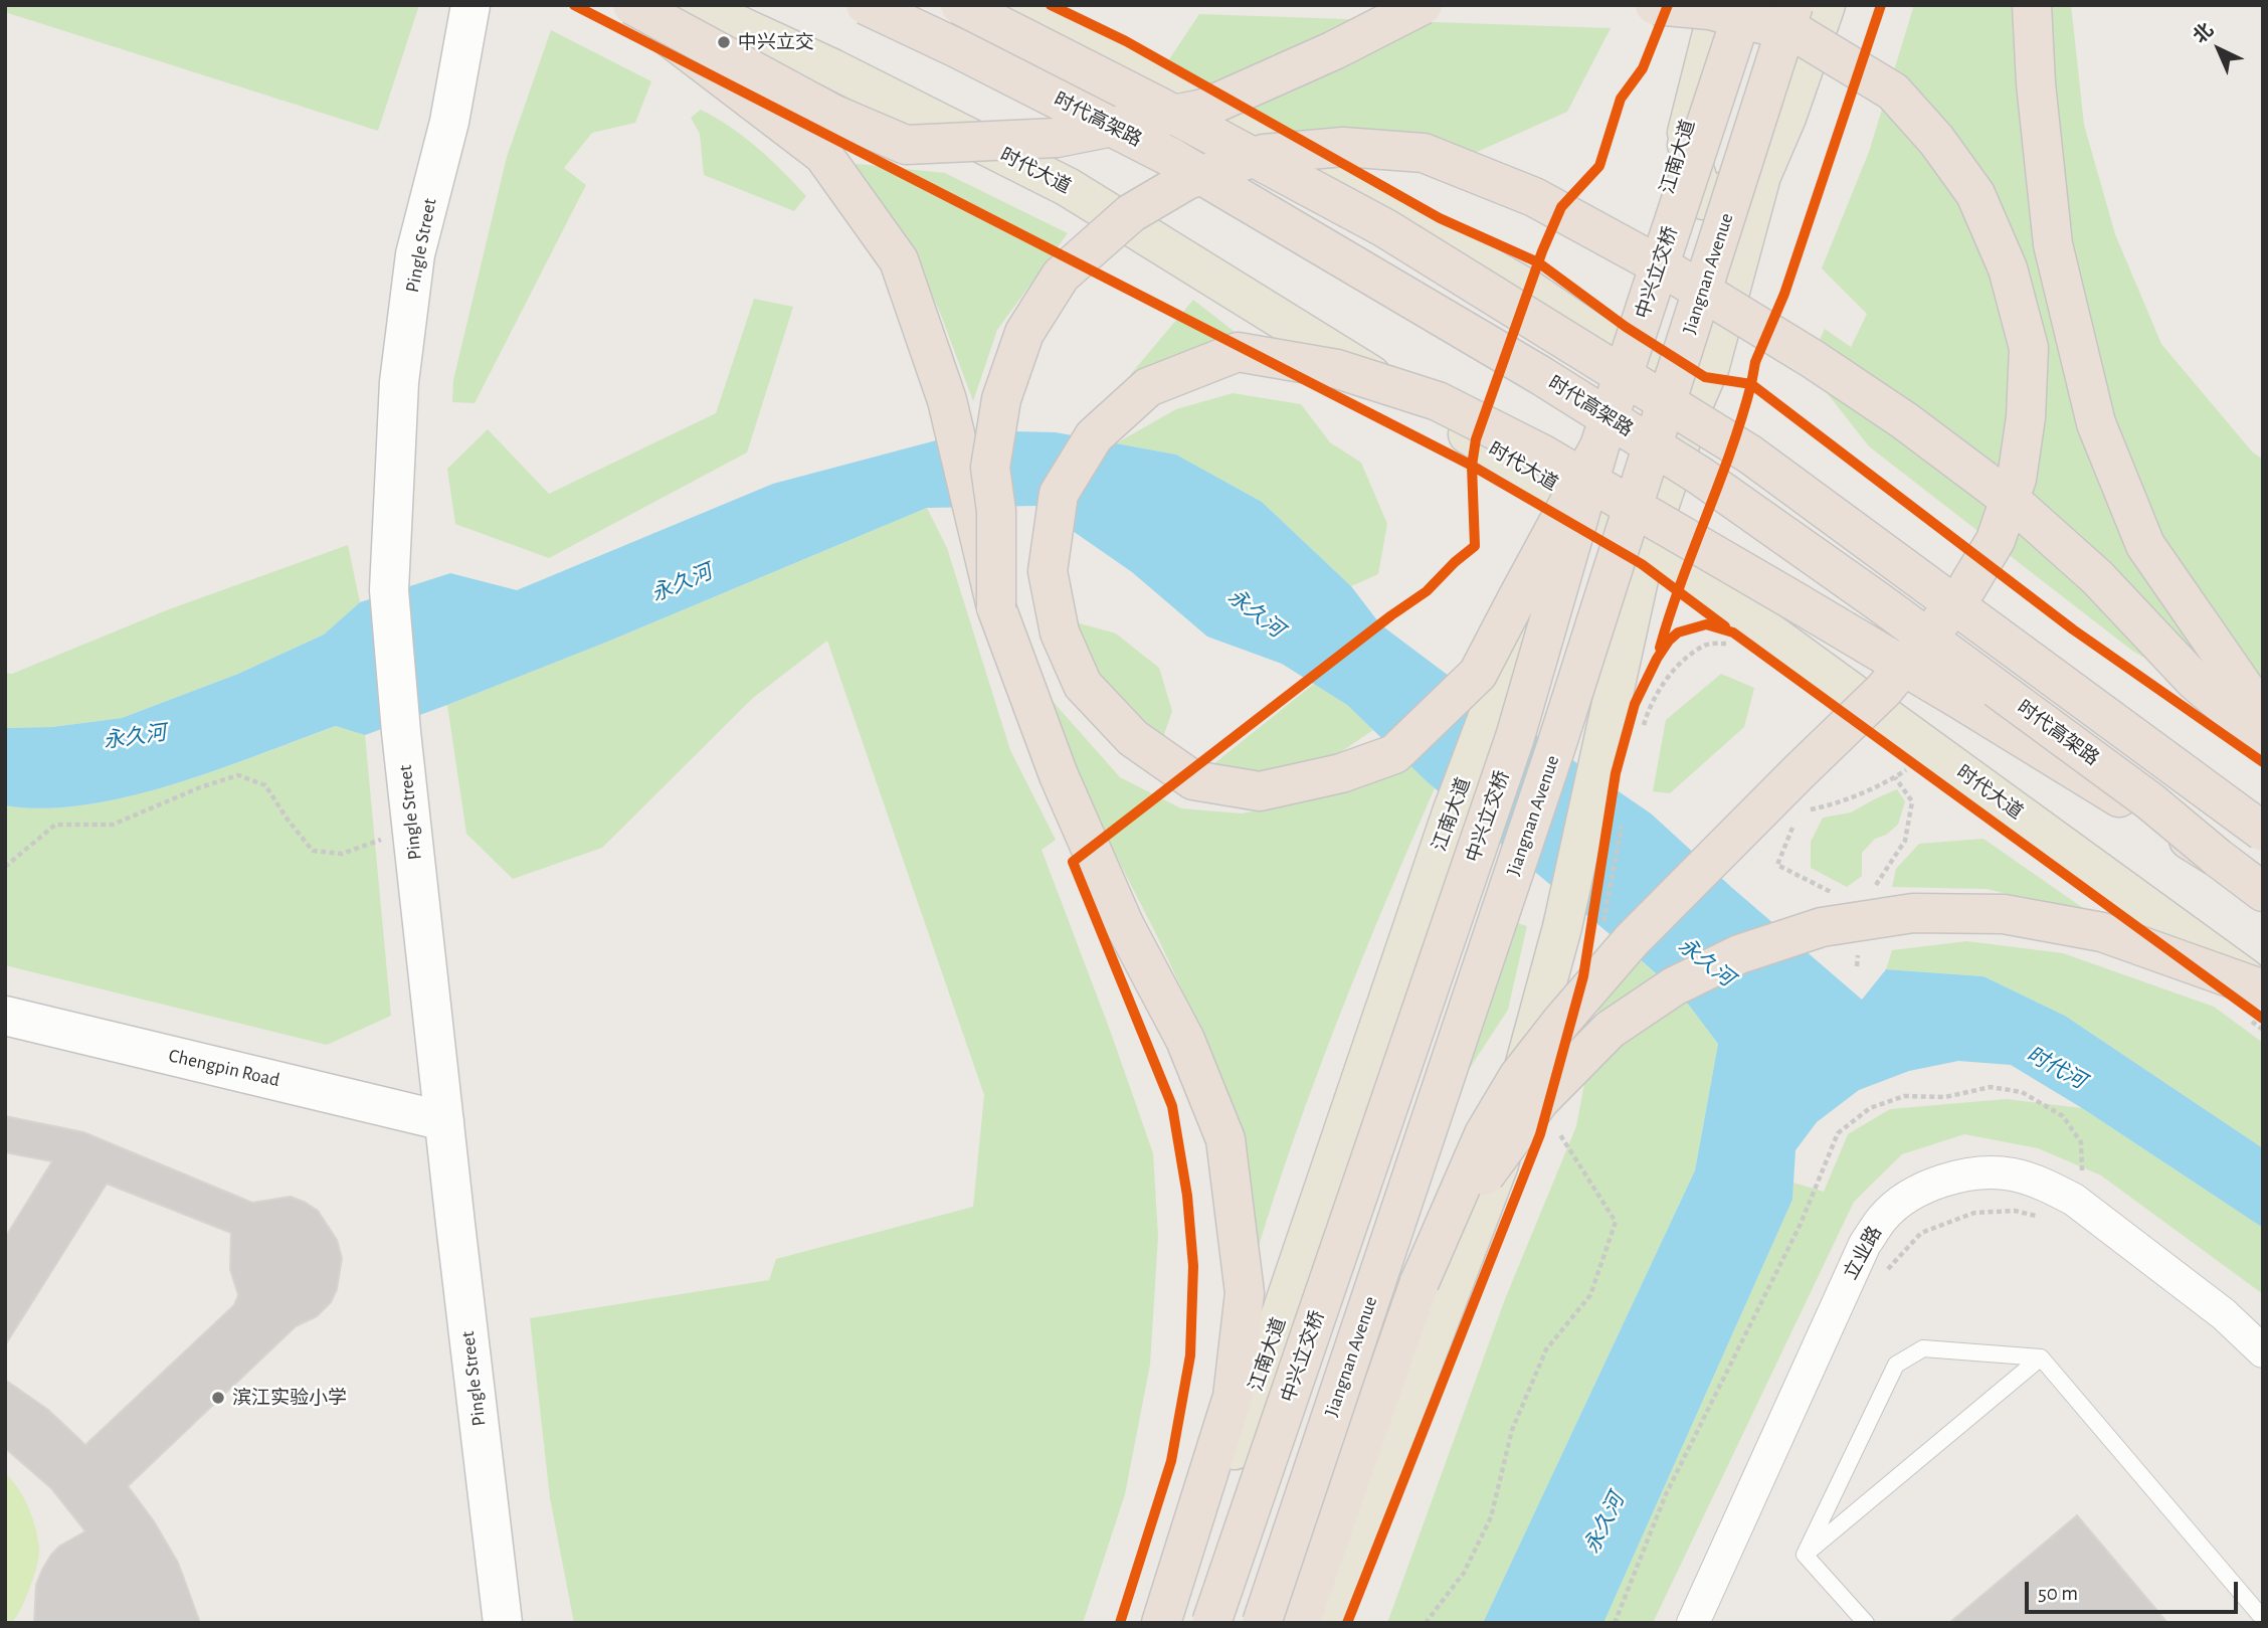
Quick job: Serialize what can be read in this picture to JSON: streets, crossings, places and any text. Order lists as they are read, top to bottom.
{
  "streets": {
    "highway": ["时代高架路", "中兴立交桥", "Jiangnan Avenue"],
    "main road": ["江南大道", "时代大道"],
    "street": ["Pingle Street", "Chengpin Road", "立业路"]
  },
  "crossings": [
    ["江南大道", "时代大道"],
    ["时代大道", "Jiangnan Avenue"],
    ["Pingle Street", "Chengpin Road"]
  ],
  "water": ["永久河", "时代河"],
  "places": ["中兴立交", "滨江实验小学"],
  "scale_bar": "50 m",
  "north": "top left"
}
